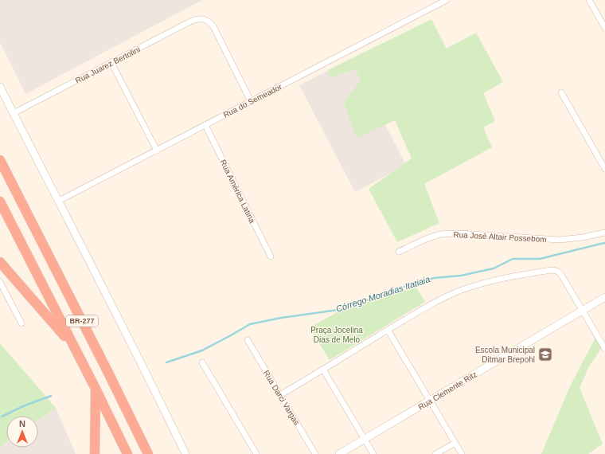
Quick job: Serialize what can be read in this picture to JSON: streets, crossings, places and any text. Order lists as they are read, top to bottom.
{
  "streets": {
    "highway": ["BR-277"],
    "main road": ["Rua Clemente Ritz"],
    "street": [
      "Rua Juarez Bertolini",
      "Rua do Semeador",
      "Rua América Latina",
      "Rua José Altair Possebom",
      "Rua Darci Vargas"
    ]
  },
  "crossings": [
    ["Rua Juarez Bertolini", "Rua do Semeador"],
    ["Rua do Semeador", "Rua América Latina"]
  ],
  "water": ["Córrego Moradias Itatiaia"],
  "parks": ["Praça Jocelina Dias de Melo"],
  "places": {
    "school or university": ["Escola Municipal Ditmar Brepohl"]
  },
  "north": "top"
}
